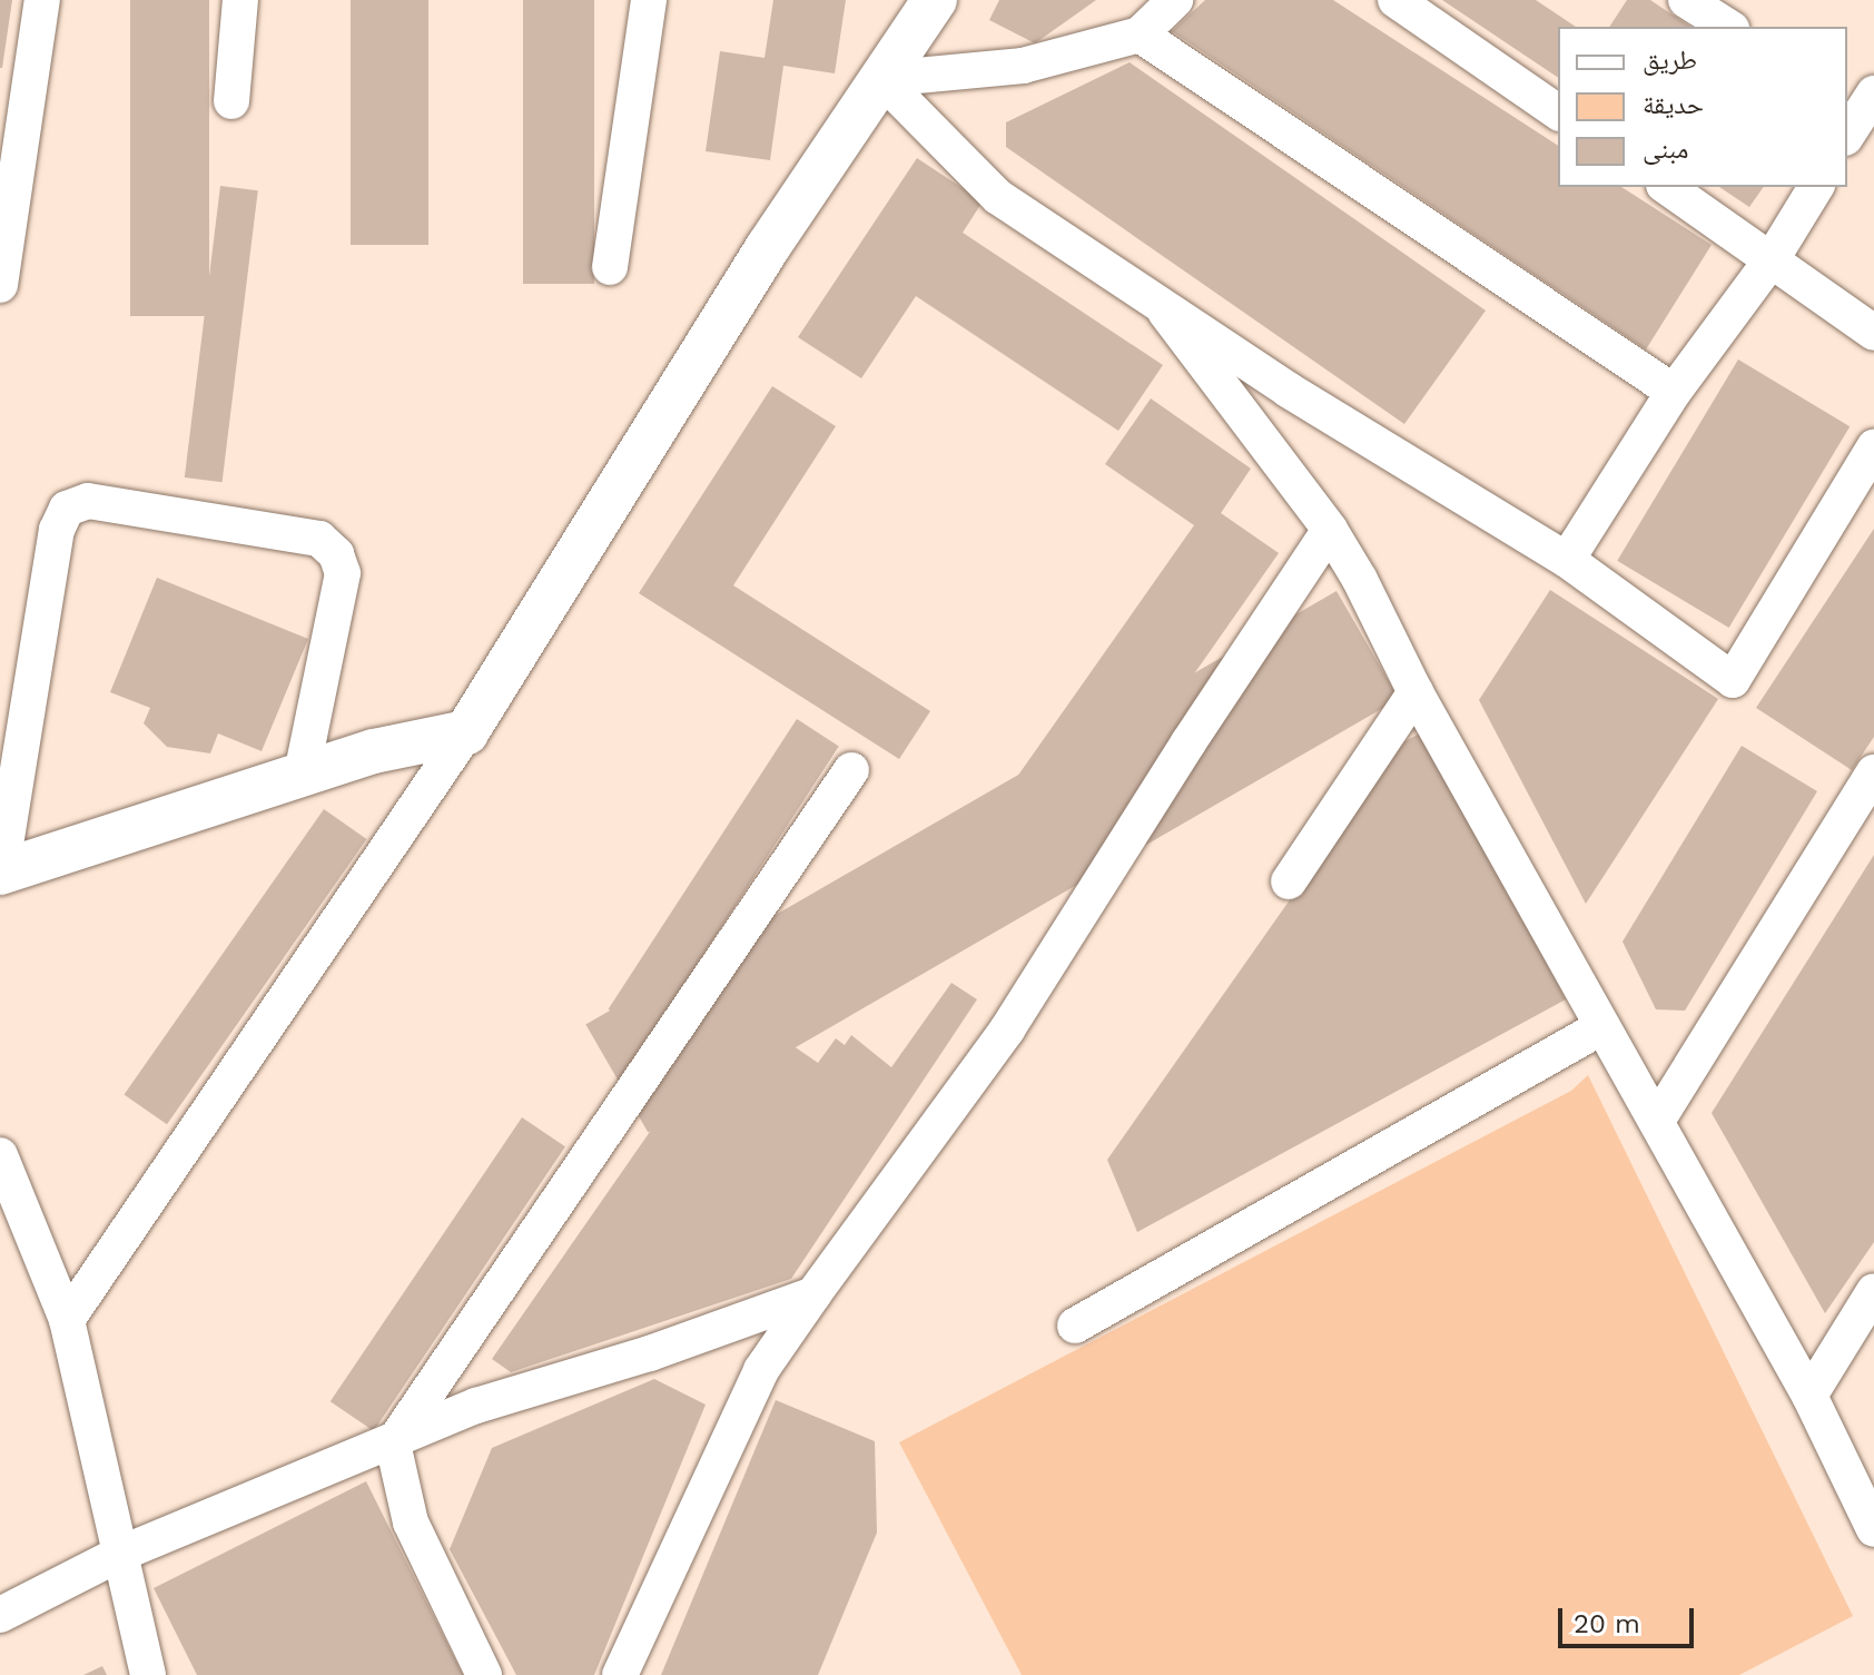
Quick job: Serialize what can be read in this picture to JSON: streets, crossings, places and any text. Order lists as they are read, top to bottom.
{
  "legend": ["طريق", "حديقة", "مبنى"],
  "scale_bar": "20 m"
}
